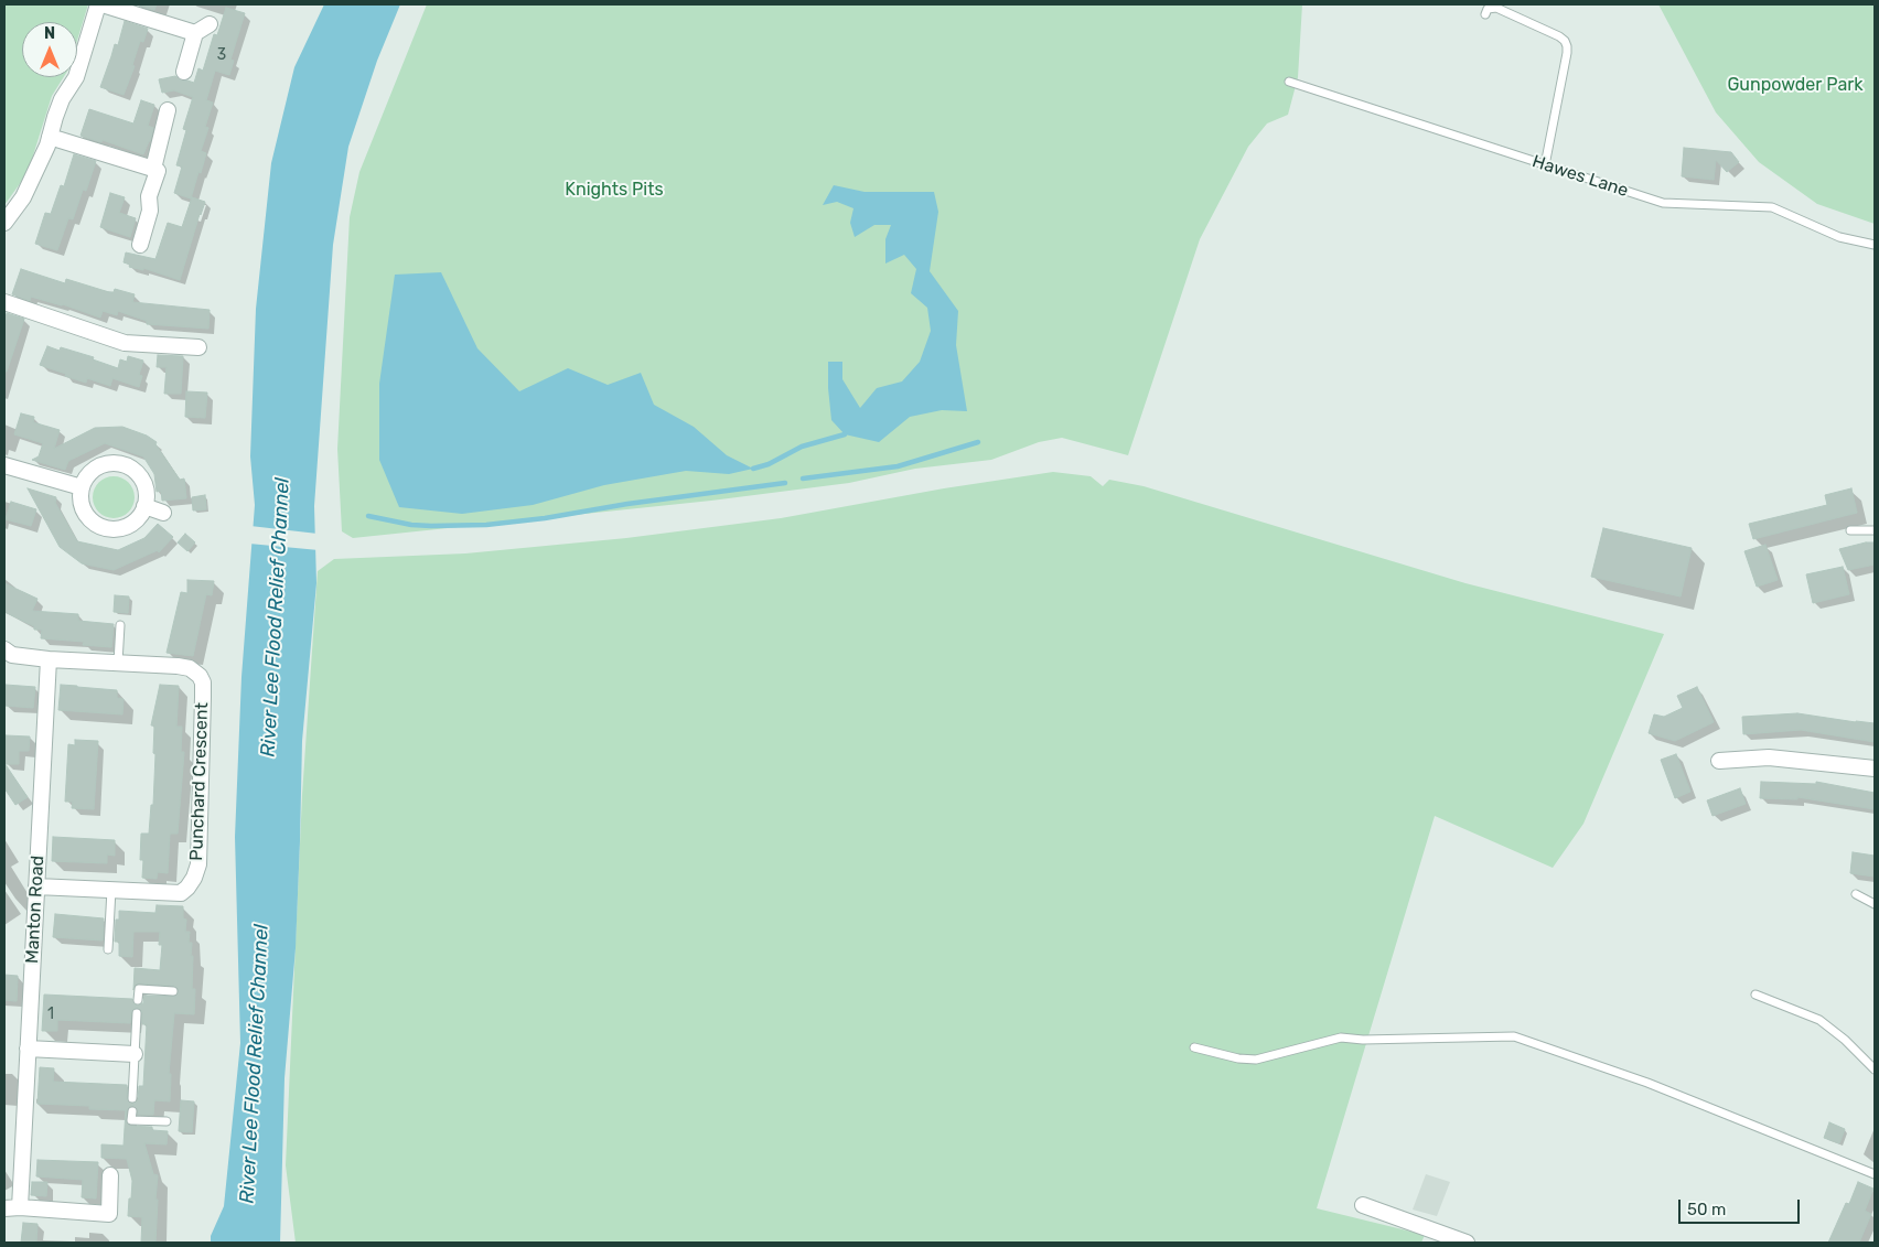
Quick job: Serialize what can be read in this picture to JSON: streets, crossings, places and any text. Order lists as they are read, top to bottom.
{
  "streets": {
    "street": ["Punchard Crescent", "Manton Road"],
    "lane": ["Hawes Lane"]
  },
  "crossings": [
    ["Punchard Crescent", "Manton Road"]
  ],
  "water": ["River Lee Flood Relief Channel"],
  "parks": ["Gunpowder Park", "Knights Pits"],
  "house_numbers": ["3", "1"],
  "scale_bar": "50 m",
  "north": "top"
}
